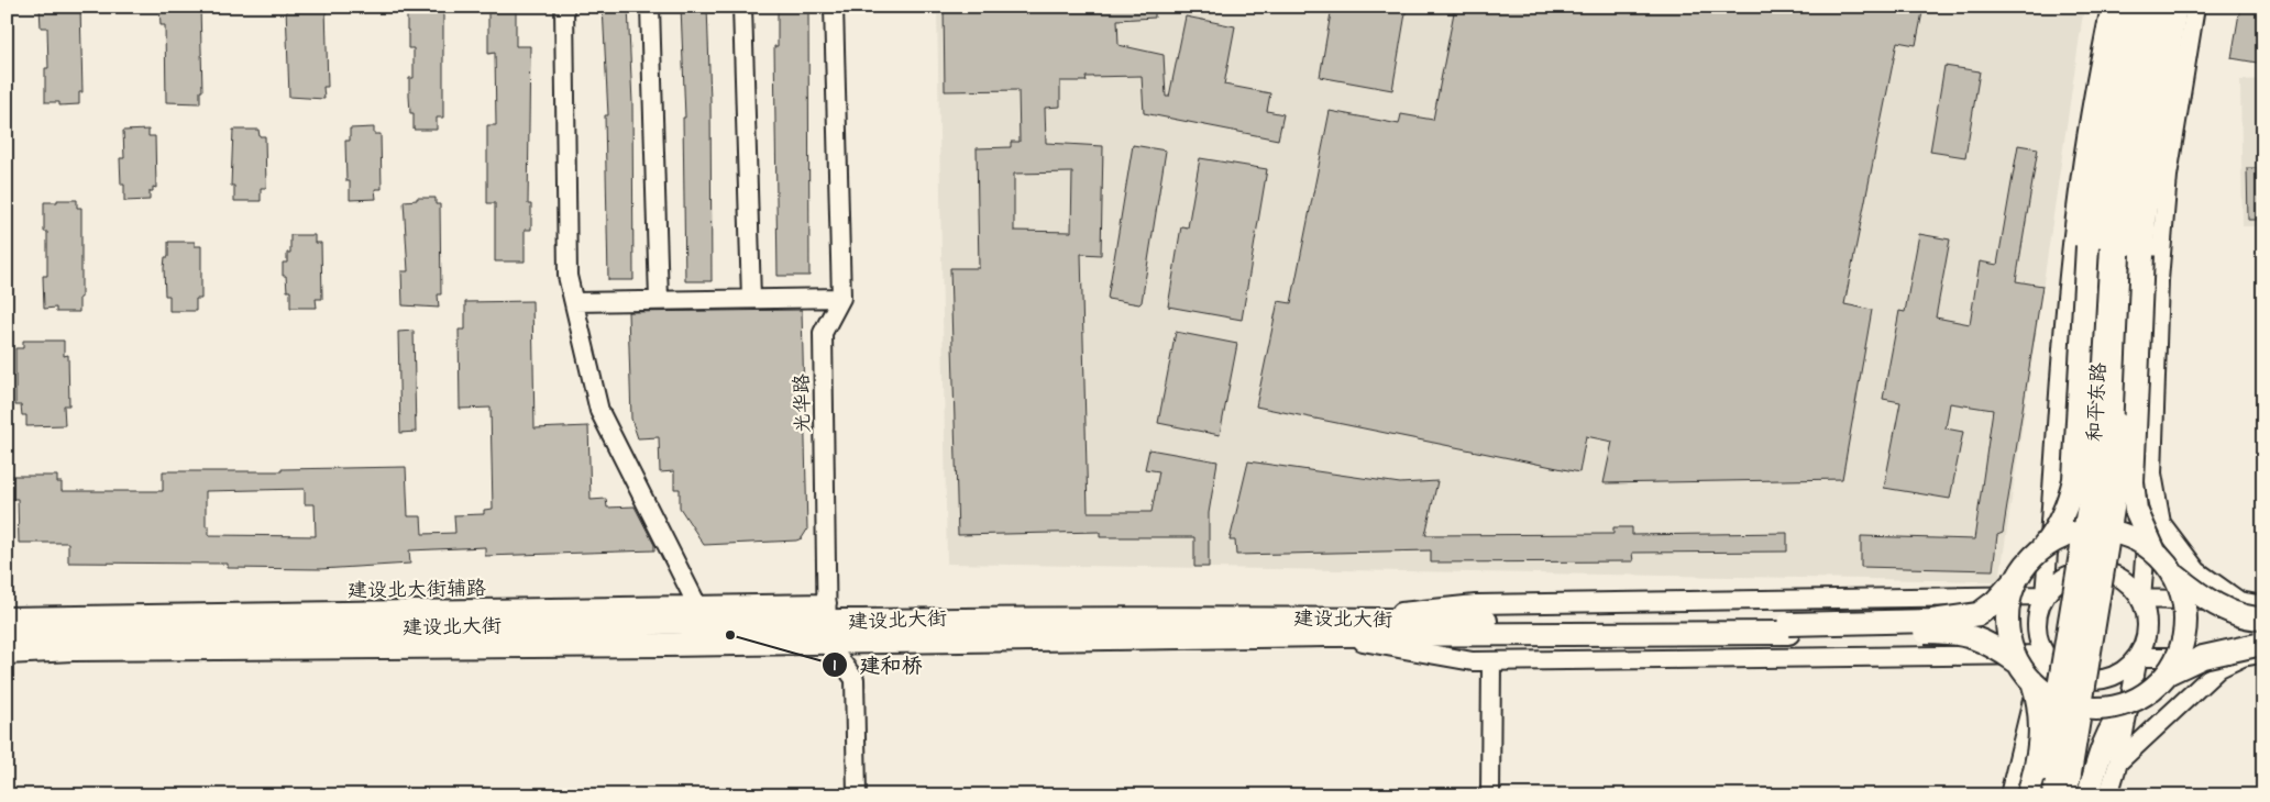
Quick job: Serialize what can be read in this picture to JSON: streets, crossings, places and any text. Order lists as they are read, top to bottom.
{
  "streets": {
    "highway": ["和平东路"],
    "main road": ["建设北大街"],
    "street": ["光华路", "建设北大街辅路"]
  },
  "crossings": [
    ["光华路", "建设北大街"],
    ["建设北大街辅路", "建设北大街"]
  ],
  "places": ["建和桥"]
}
